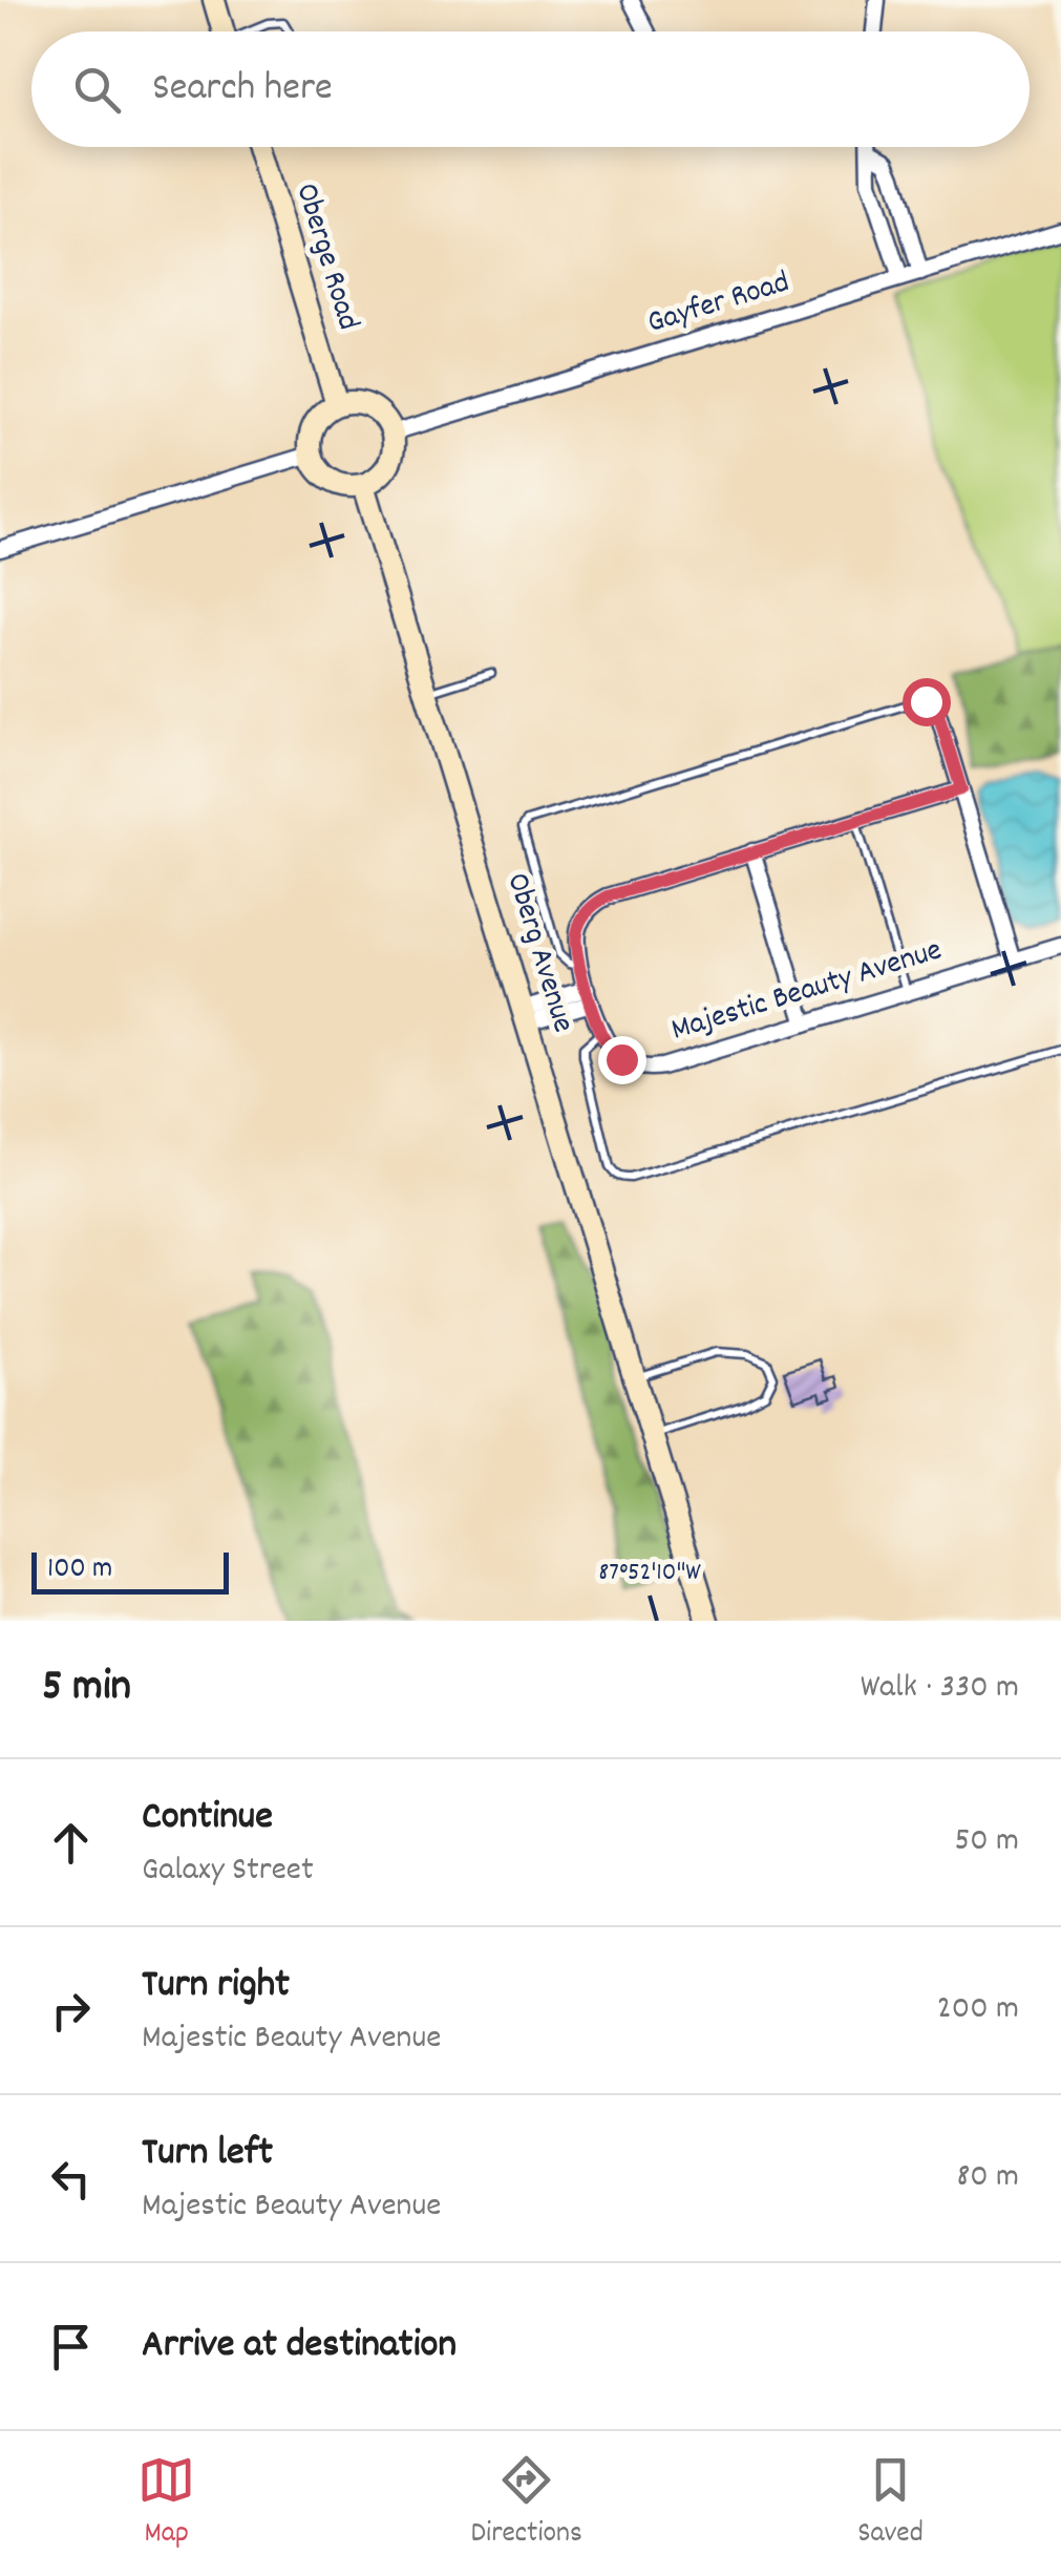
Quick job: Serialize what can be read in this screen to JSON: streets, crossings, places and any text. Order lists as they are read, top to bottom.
{
  "streets": {
    "street": [
      "Oberge Road",
      "Gayfer Road",
      "Oberg Avenue",
      "Majestic Beauty Avenue"
    ]
  },
  "crossings": [
    ["Oberge Road", "Gayfer Road"],
    ["Oberge Road", "Oberg Avenue"],
    ["Gayfer Road", "Oberg Avenue"]
  ],
  "scale_bar": "100 m",
  "page": {
    "search": "Search here",
    "scale": "100 m",
    "heading": ["5 min", "Walk · 330 m"],
    "list": [
      ["Continue", "Galaxy Street", "50 m"],
      ["Turn right", "Majestic Beauty Avenue", "200 m"],
      ["Turn left", "Majestic Beauty Avenue", "80 m"],
      "Arrive at destination"
    ],
    "nav": ["Map", "Directions", "Saved"]
  },
  "coordinates": ["87°52'10\"W"]
}
